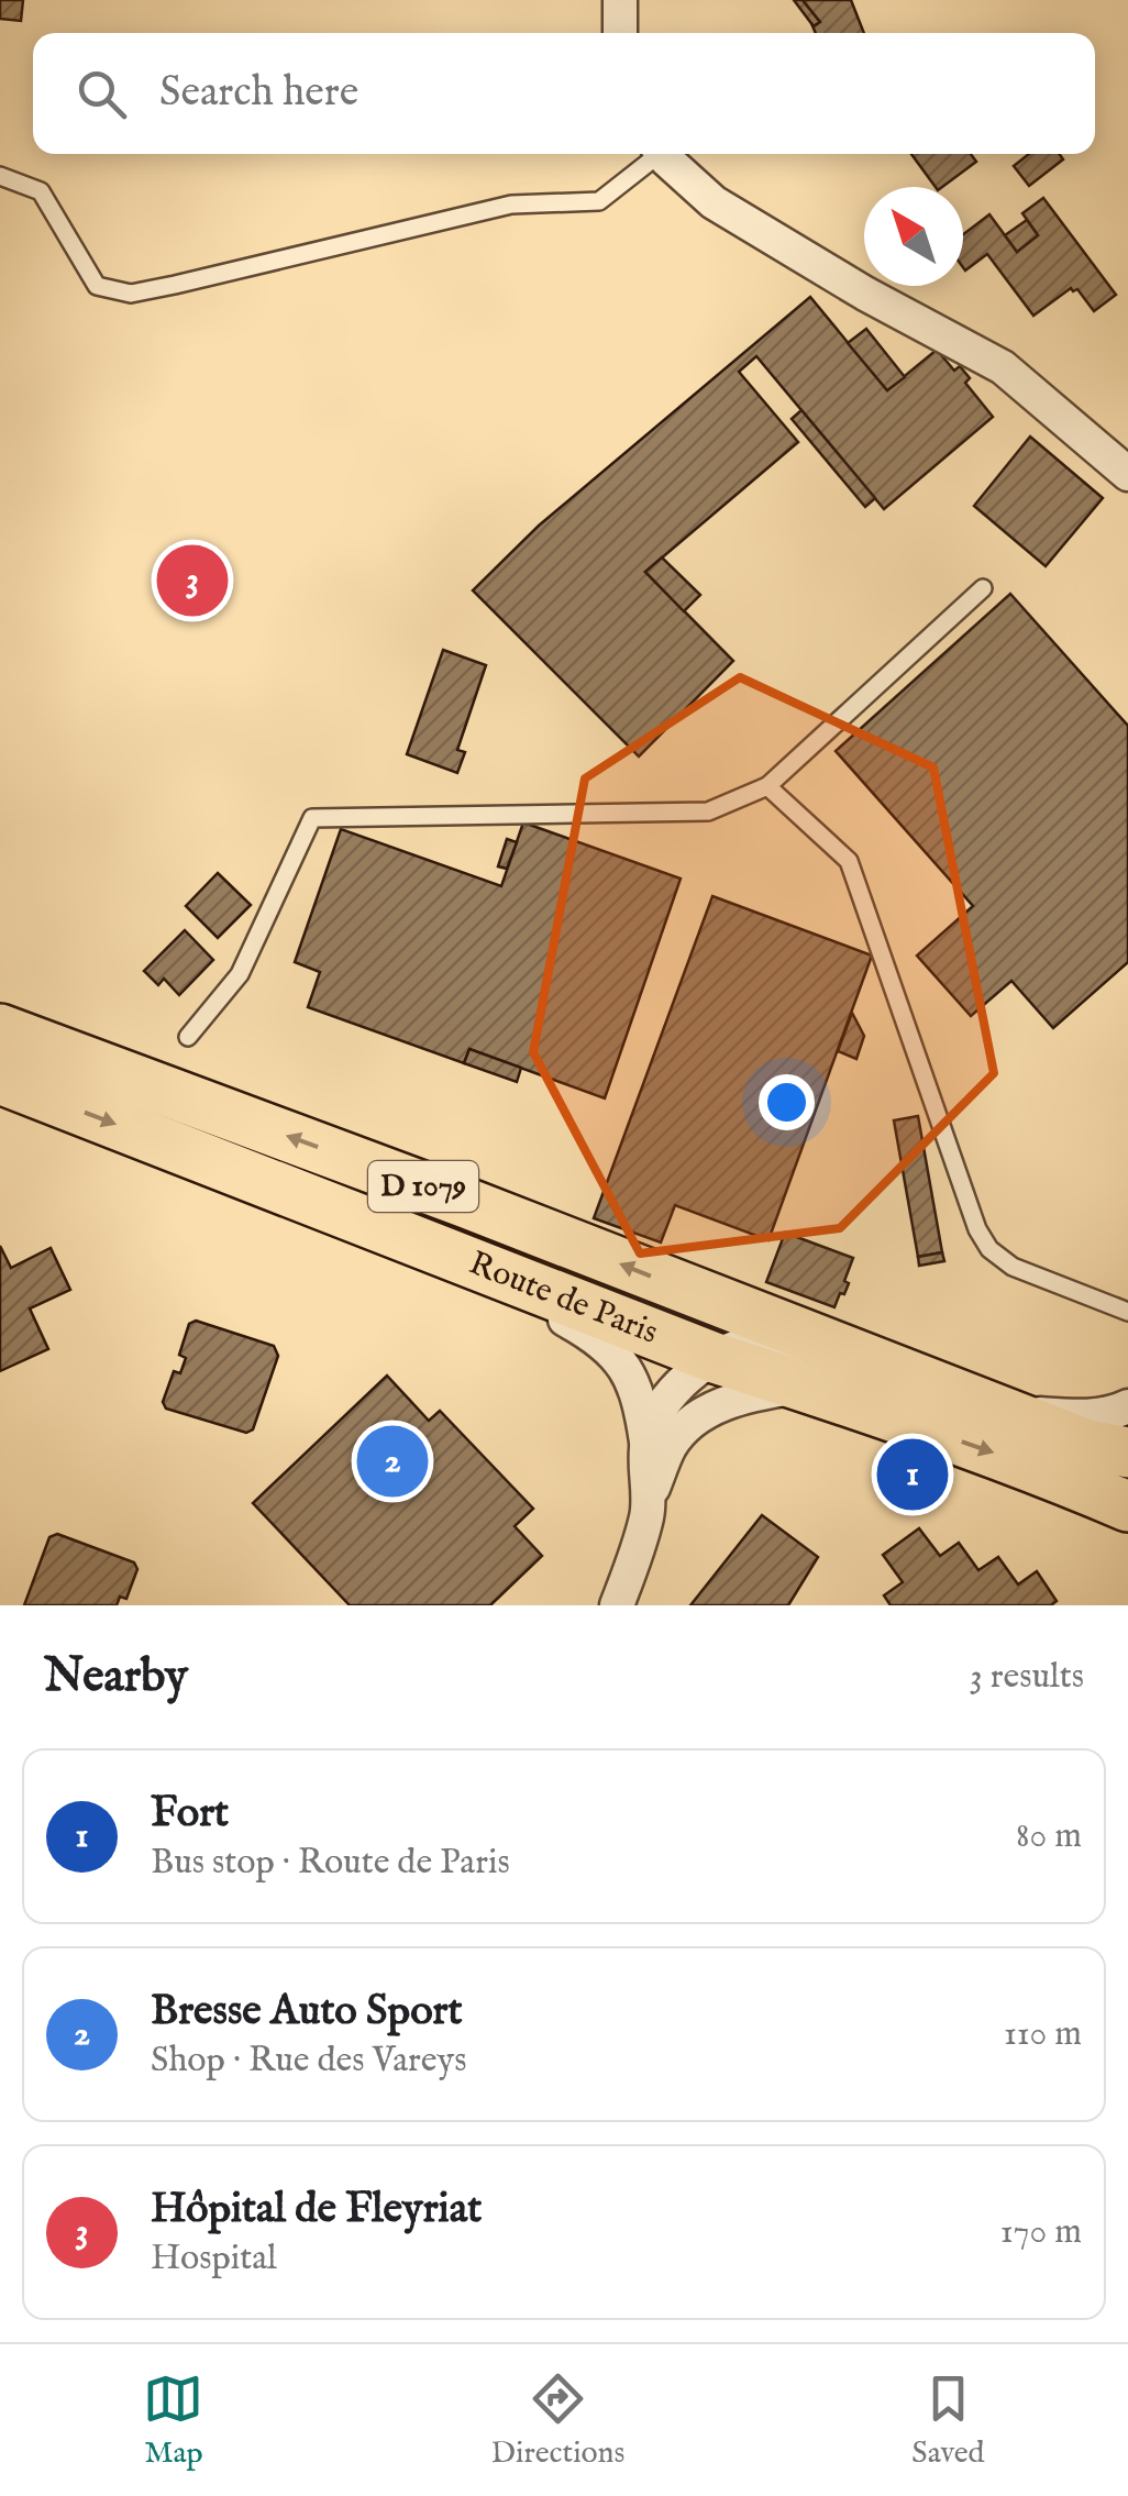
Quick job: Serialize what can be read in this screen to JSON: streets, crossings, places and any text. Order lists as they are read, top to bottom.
{
  "streets": {
    "main road": ["D 1079", "Route de Paris"]
  },
  "north": "top left",
  "page": {
    "search": "Search here",
    "pins": ["3", "2", "1"],
    "heading": ["Nearby", "3 results"],
    "list": [
      {
        "mark": "1",
        "name": "Fort",
        "note": "Bus stop · Route de Paris",
        "value": "80 m"
      },
      {
        "mark": "2",
        "name": "Bresse Auto Sport",
        "note": "Shop · Rue des Vareys",
        "value": "110 m"
      },
      {
        "mark": "3",
        "name": "Hôpital de Fleyriat",
        "note": "Hospital",
        "value": "170 m"
      }
    ],
    "nav": ["Map", "Directions", "Saved"]
  }
}
